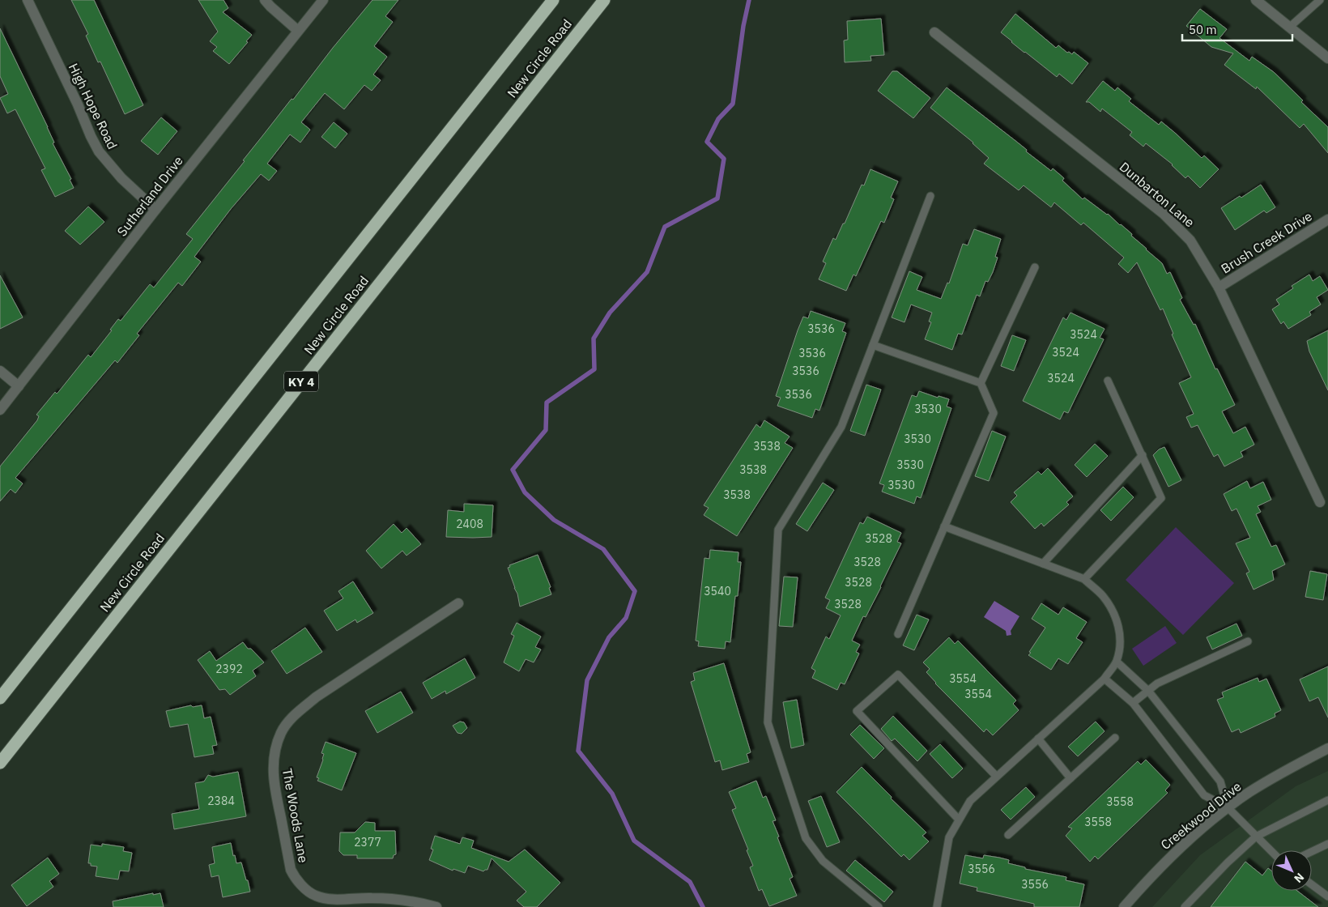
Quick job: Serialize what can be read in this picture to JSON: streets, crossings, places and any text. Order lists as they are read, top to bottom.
{
  "streets": {
    "highway": ["New Circle Road", "KY 4"],
    "street": [
      "High Hope Road",
      "Dunbarton Lane",
      "Sutherland Drive",
      "Brush Creek Drive",
      "The Woods Lane",
      "Creekwood Drive"
    ]
  },
  "crossings": [
    ["High Hope Road", "Sutherland Drive"],
    ["Dunbarton Lane", "Brush Creek Drive"]
  ],
  "house_numbers": [
    "3536",
    "3524",
    "3524",
    "3536",
    "3536",
    "3524",
    "3536",
    "3530",
    "3530",
    "3538",
    "3530",
    "3538",
    "3530",
    "3538",
    "2408",
    "3528",
    "3528",
    "3528",
    "3540",
    "3528",
    "2392",
    "3554",
    "3554",
    "2384",
    "3558",
    "3558",
    "2377",
    "3556",
    "3556"
  ],
  "scale_bar": "50 m",
  "north": "bottom right"
}
